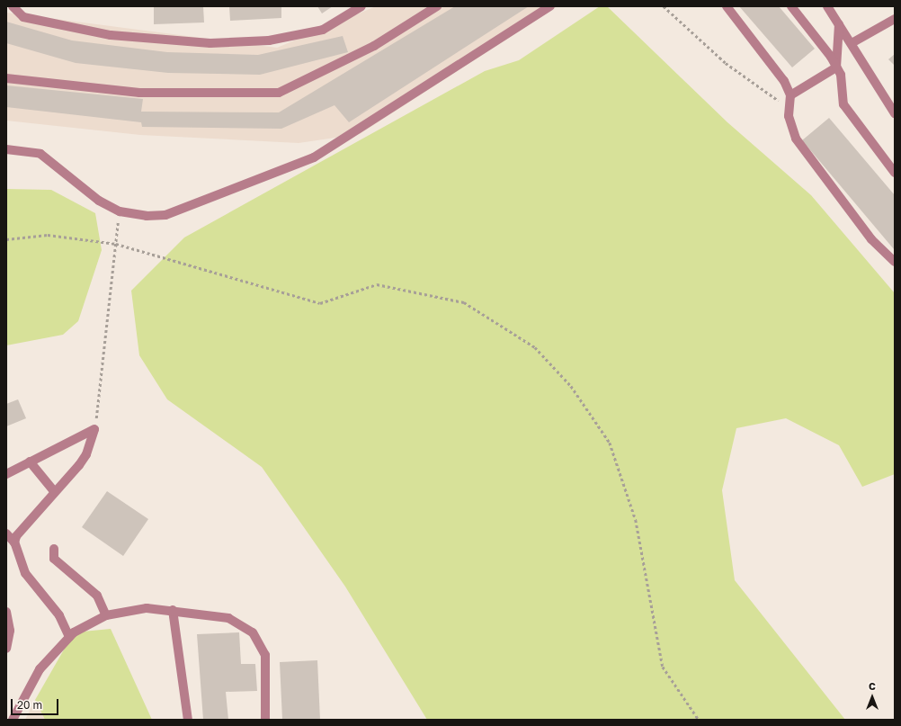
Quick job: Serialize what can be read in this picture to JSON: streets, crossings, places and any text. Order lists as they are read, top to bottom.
{
  "scale_bar": "20 m",
  "north": "top"
}
